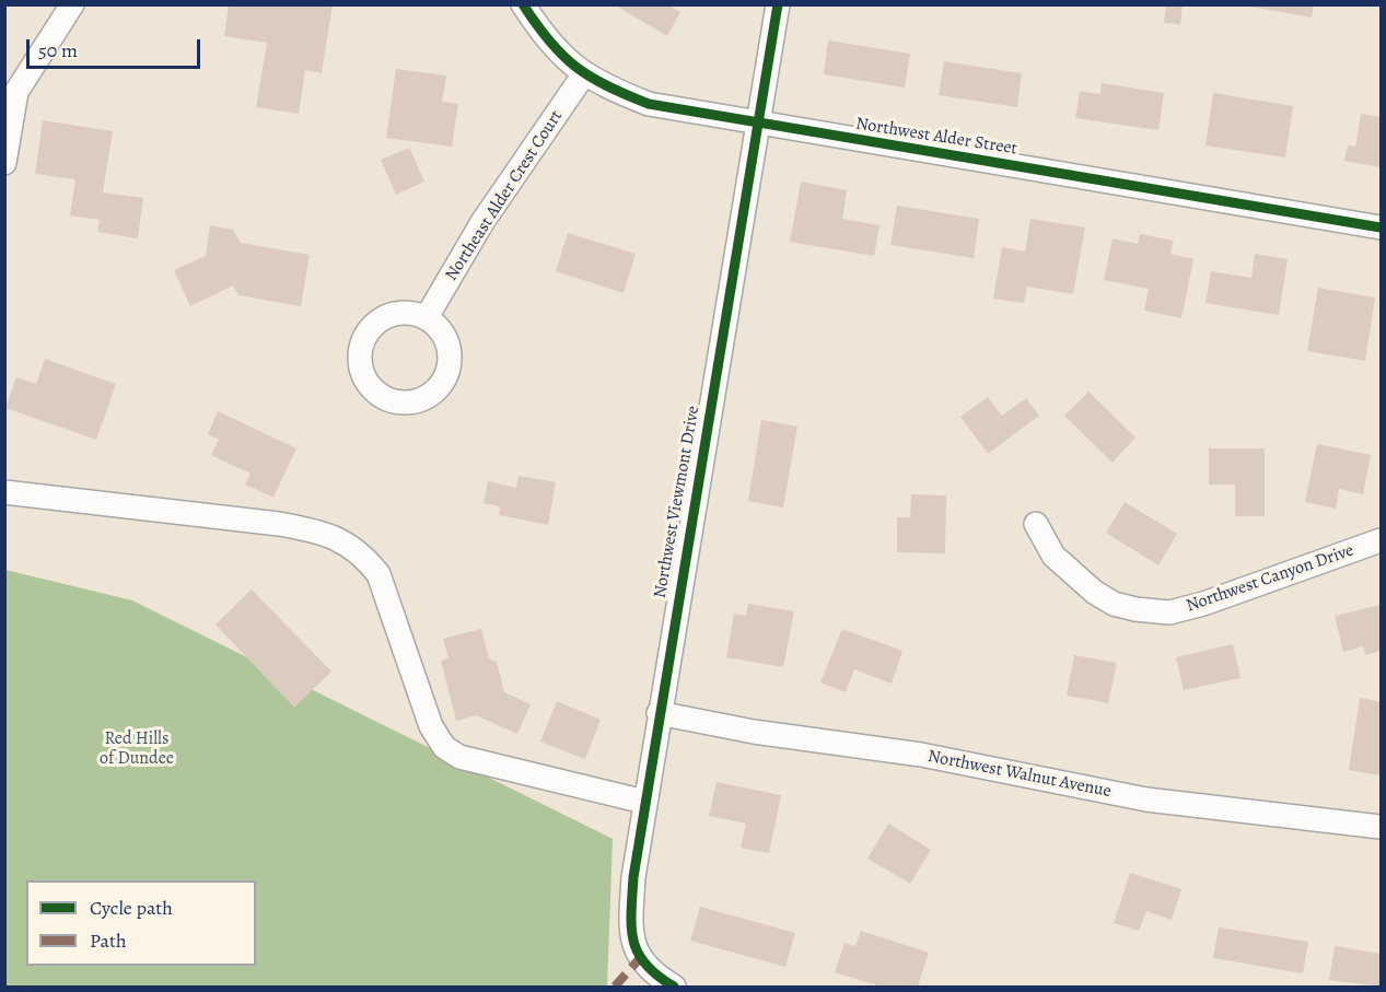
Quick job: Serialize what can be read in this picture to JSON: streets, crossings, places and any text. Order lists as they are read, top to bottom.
{
  "streets": {
    "street": [
      "Northwest Alder Street",
      "Northeast Alder Crest Court",
      "Northwest Viewmont Drive",
      "Northwest Canyon Drive",
      "Northwest Walnut Avenue"
    ]
  },
  "crossings": [
    ["Northwest Alder Street", "Northeast Alder Crest Court"],
    ["Northwest Alder Street", "Northwest Viewmont Drive"],
    ["Northwest Viewmont Drive", "Northwest Walnut Avenue"]
  ],
  "parks": ["Red Hills of Dundee"],
  "legend": ["Cycle path", "Path"],
  "scale_bar": "50 m"
}
